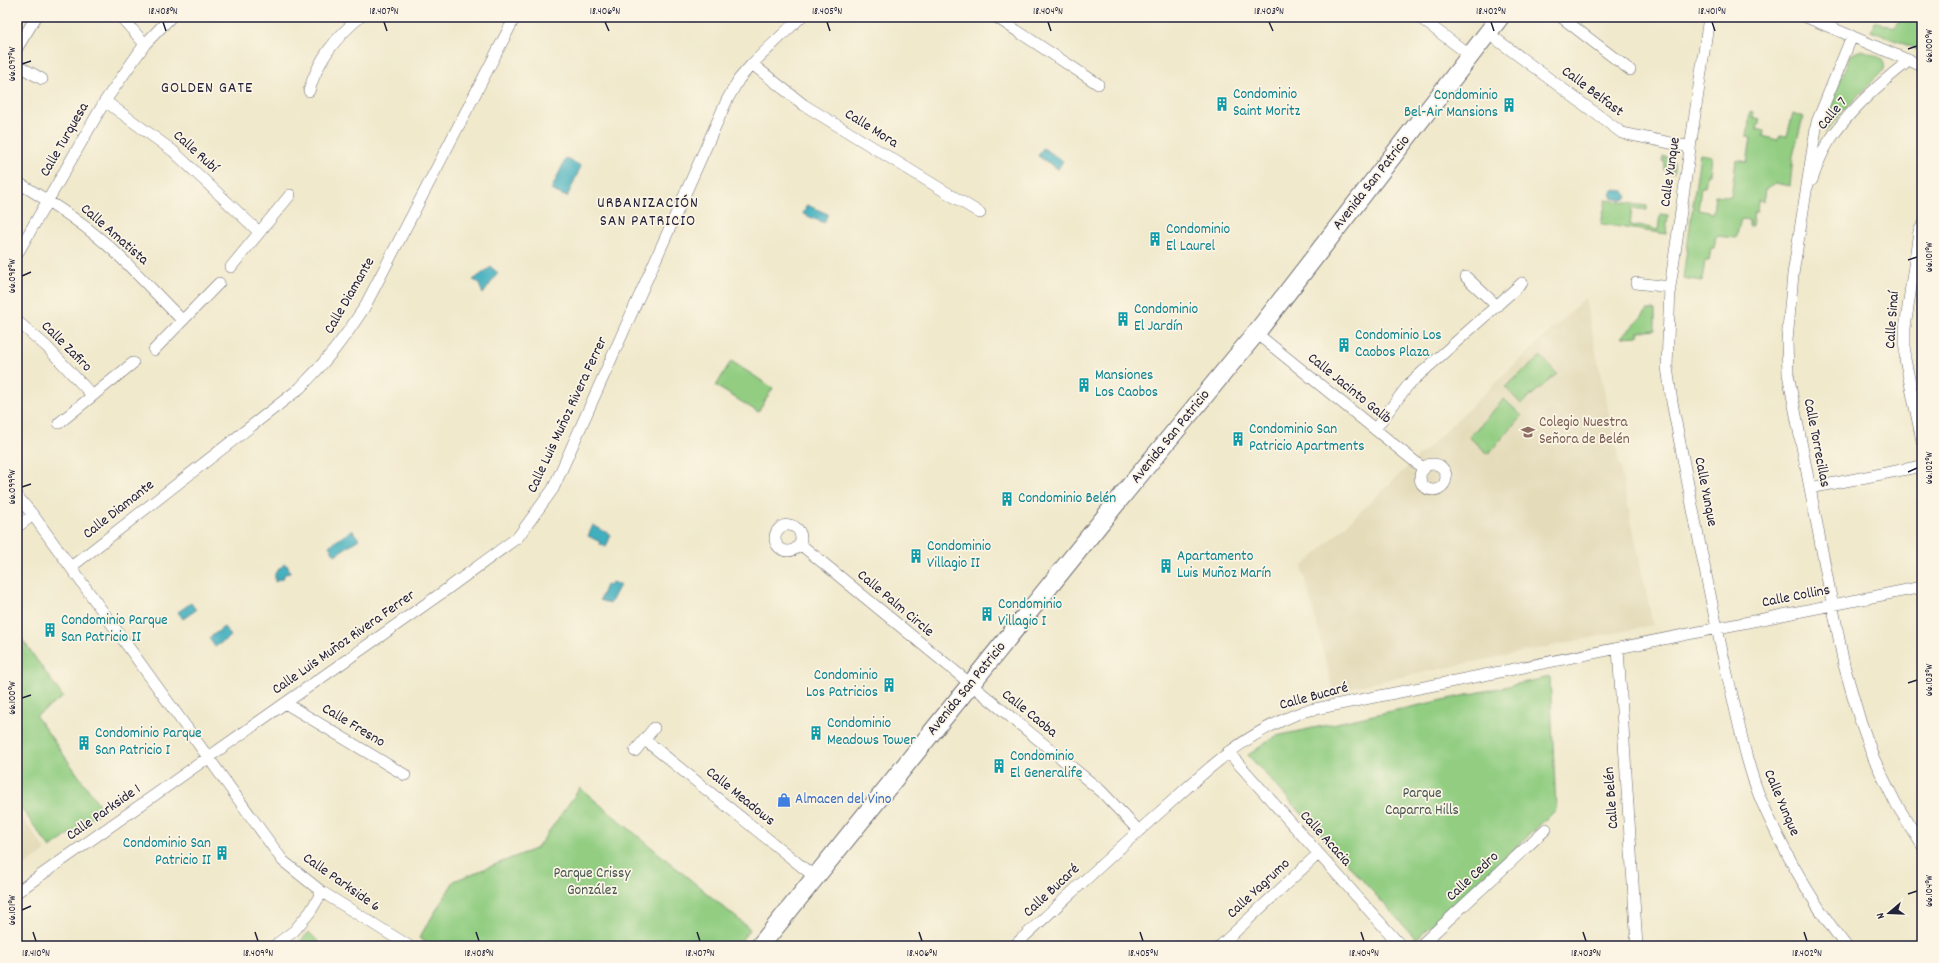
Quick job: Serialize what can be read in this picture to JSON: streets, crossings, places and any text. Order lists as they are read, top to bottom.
{
  "streets": {
    "main road": ["Avenida San Patricio"],
    "street": [
      "Calle Belfast",
      "Calle 7",
      "Calle Mora",
      "Calle Turquesa",
      "Calle Rubí",
      "Calle Yunque",
      "Calle Amatista",
      "Calle Diamante",
      "Calle Sinaí",
      "Calle Zafiro",
      "Calle Jacinto Galib",
      "Calle Luis Muñoz Rivera Ferrer",
      "Calle Torrecillas",
      "Calle Collins",
      "Calle Palm Circle",
      "Calle Bucaré",
      "Calle Caoba",
      "Calle Fresno",
      "Calle Meadows",
      "Calle Belén",
      "Calle Parkside 1",
      "Calle Acacia",
      "Calle Cedro",
      "Calle Parkside 6",
      "Calle Yagrumo"
    ]
  },
  "crossings": [
    ["Calle Belfast", "Calle Yunque"],
    ["Calle Belfast", "Avenida San Patricio"],
    ["Calle 7", "Calle Torrecillas"],
    ["Calle Mora", "Calle Luis Muñoz Rivera Ferrer"],
    ["Calle Turquesa", "Calle Rubí"],
    ["Calle Turquesa", "Calle Amatista"],
    ["Calle Yunque", "Calle Collins"],
    ["Avenida San Patricio", "Calle Jacinto Galib"],
    ["Avenida San Patricio", "Calle Palm Circle"],
    ["Avenida San Patricio", "Calle Caoba"],
    ["Avenida San Patricio", "Calle Meadows"],
    ["Calle Diamante", "Calle Parkside 6"],
    ["Calle Luis Muñoz Rivera Ferrer", "Calle Fresno"],
    ["Calle Luis Muñoz Rivera Ferrer", "Calle Parkside 1"],
    ["Calle Luis Muñoz Rivera Ferrer", "Calle Parkside 6"],
    ["Calle Torrecillas", "Calle Collins"],
    ["Calle Collins", "Calle Bucaré"],
    ["Calle Palm Circle", "Calle Caoba"],
    ["Calle Bucaré", "Calle Caoba"],
    ["Calle Bucaré", "Calle Belén"],
    ["Calle Bucaré", "Calle Acacia"],
    ["Calle Parkside 1", "Calle Parkside 6"],
    ["Calle Acacia", "Calle Yagrumo"]
  ],
  "districts": ["GOLDEN GATE", "URBANIZACIÓN SAN PATRICIO"],
  "parks": ["Parque Caparra Hills", "Parque Crissy González"],
  "places": {
    "building": [
      "Condominio Saint Moritz",
      "Condominio Bel-Air Mansions",
      "Condominio El Laurel",
      "Condominio El Jardín",
      "Condominio Los Caobos Plaza",
      "Mansiones Los Caobos",
      "Condominio San Patricio Apartments",
      "Condominio Belén",
      "Condominio Villagio II",
      "Apartamento Luis Muñoz Marín",
      "Condominio Villagio I",
      "Condominio Parque San Patricio II",
      "Condominio Los Patricios",
      "Condominio Meadows Tower",
      "Condominio Parque San Patricio I",
      "Condominio El Generalife",
      "Condominio San Patricio II"
    ],
    "school or university": ["Colegio Nuestra Señora de Belén"],
    "shop": ["Almacen del Vino"]
  },
  "north": "left",
  "coordinates": [
    "18.408°N",
    "18.407°N",
    "18.406°N",
    "18.405°N",
    "18.404°N",
    "18.403°N",
    "18.402°N",
    "18.401°N",
    "66.100°W",
    "66.097°W",
    "66.101°W",
    "66.098°W",
    "66.102°W",
    "66.099°W",
    "66.103°W",
    "66.104°W",
    "18.410°N",
    "18.409°N"
  ]
}
